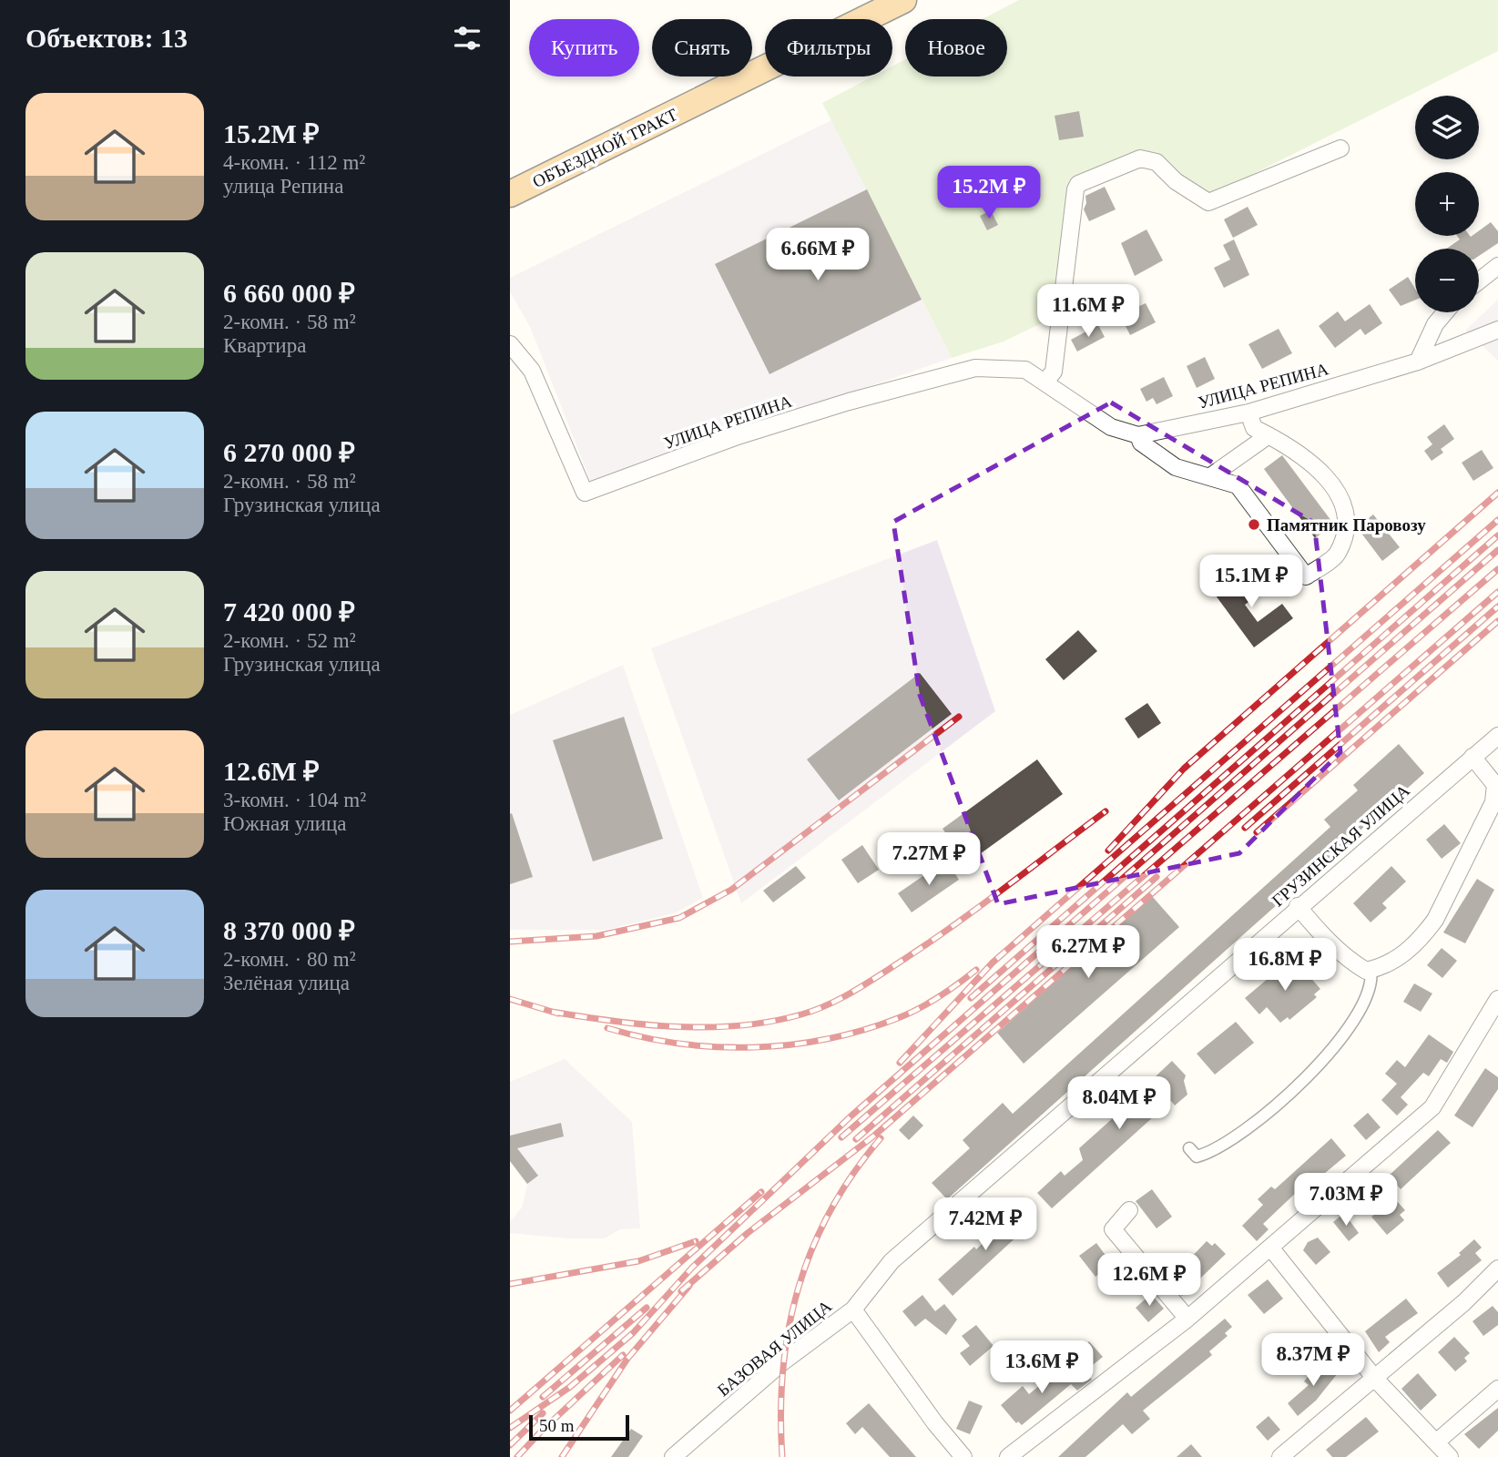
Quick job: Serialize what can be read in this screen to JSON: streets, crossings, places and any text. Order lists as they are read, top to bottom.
{
  "streets": {
    "highway": ["ОБЪЕЗДНОЙ ТРАКТ"],
    "street": ["УЛИЦА РЕПИНА", "ГРУЗИНСКАЯ УЛИЦА", "БАЗОВАЯ УЛИЦА"]
  },
  "crossings": [
    ["ГРУЗИНСКАЯ УЛИЦА", "БАЗОВАЯ УЛИЦА"]
  ],
  "places": ["Памятник Паровозу"],
  "scale_bar": "50 m",
  "page": {
    "heading": "Объектов: 13",
    "chip": [
      "Купить",
      "Снять",
      "Фильтры",
      "Новое"
    ],
    "list": [
      {
        "name": "15.2M ₽",
        "note": "4-комн. · 112 m² · улица Репина"
      },
      {
        "name": "6 660 000 ₽",
        "note": "2-комн. · 58 m² · Квартира"
      },
      {
        "name": "6 270 000 ₽",
        "note": "2-комн. · 58 m² · Грузинская улица"
      },
      {
        "name": "7 420 000 ₽",
        "note": "2-комн. · 52 m² · Грузинская улица"
      },
      {
        "name": "12.6M ₽",
        "note": "3-комн. · 104 m² · Южная улица"
      },
      {
        "name": "8 370 000 ₽",
        "note": "2-комн. · 80 m² · Зелёная улица"
      }
    ],
    "map_buttons": ["+", "−"],
    "price": [
      "15.2M ₽",
      "6.66M ₽",
      "11.6M ₽",
      "15.1M ₽",
      "7.27M ₽",
      "6.27M ₽",
      "16.8M ₽",
      "8.04M ₽",
      "7.03M ₽",
      "7.42M ₽",
      "12.6M ₽",
      "8.37M ₽",
      "13.6M ₽"
    ],
    "scale": "50 m"
  }
}
